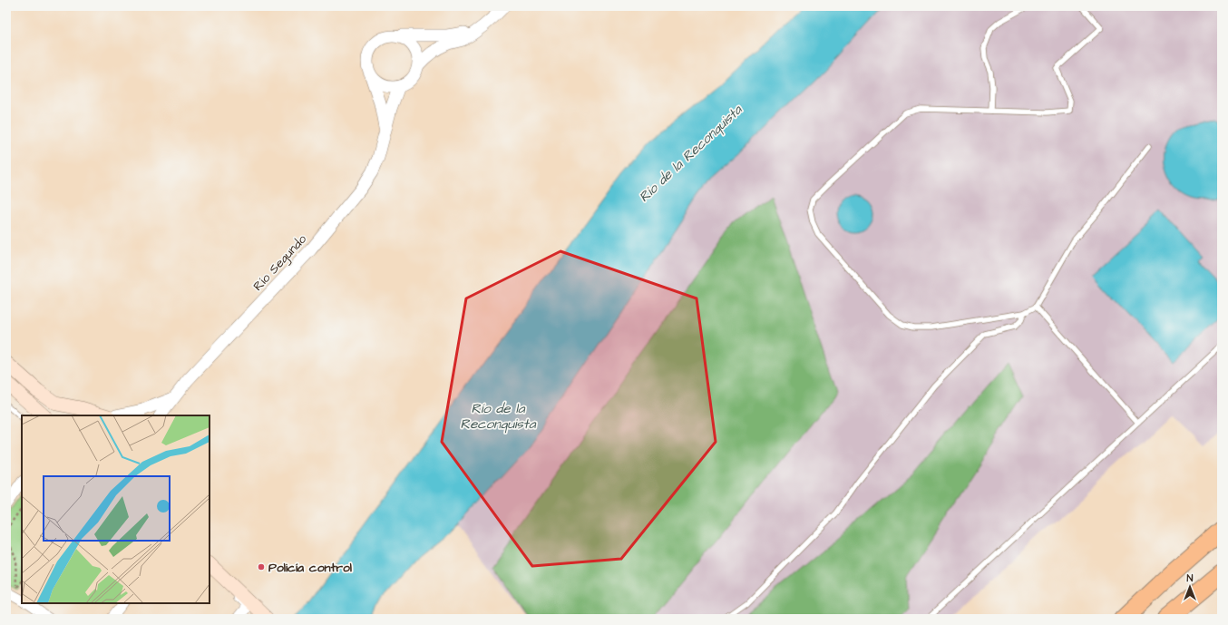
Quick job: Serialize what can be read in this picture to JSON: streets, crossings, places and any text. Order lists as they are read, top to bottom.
{
  "streets": {
    "street": ["Río Segundo"]
  },
  "water": ["Río de la Reconquista"],
  "places": ["Policía control"],
  "north": "top"
}
